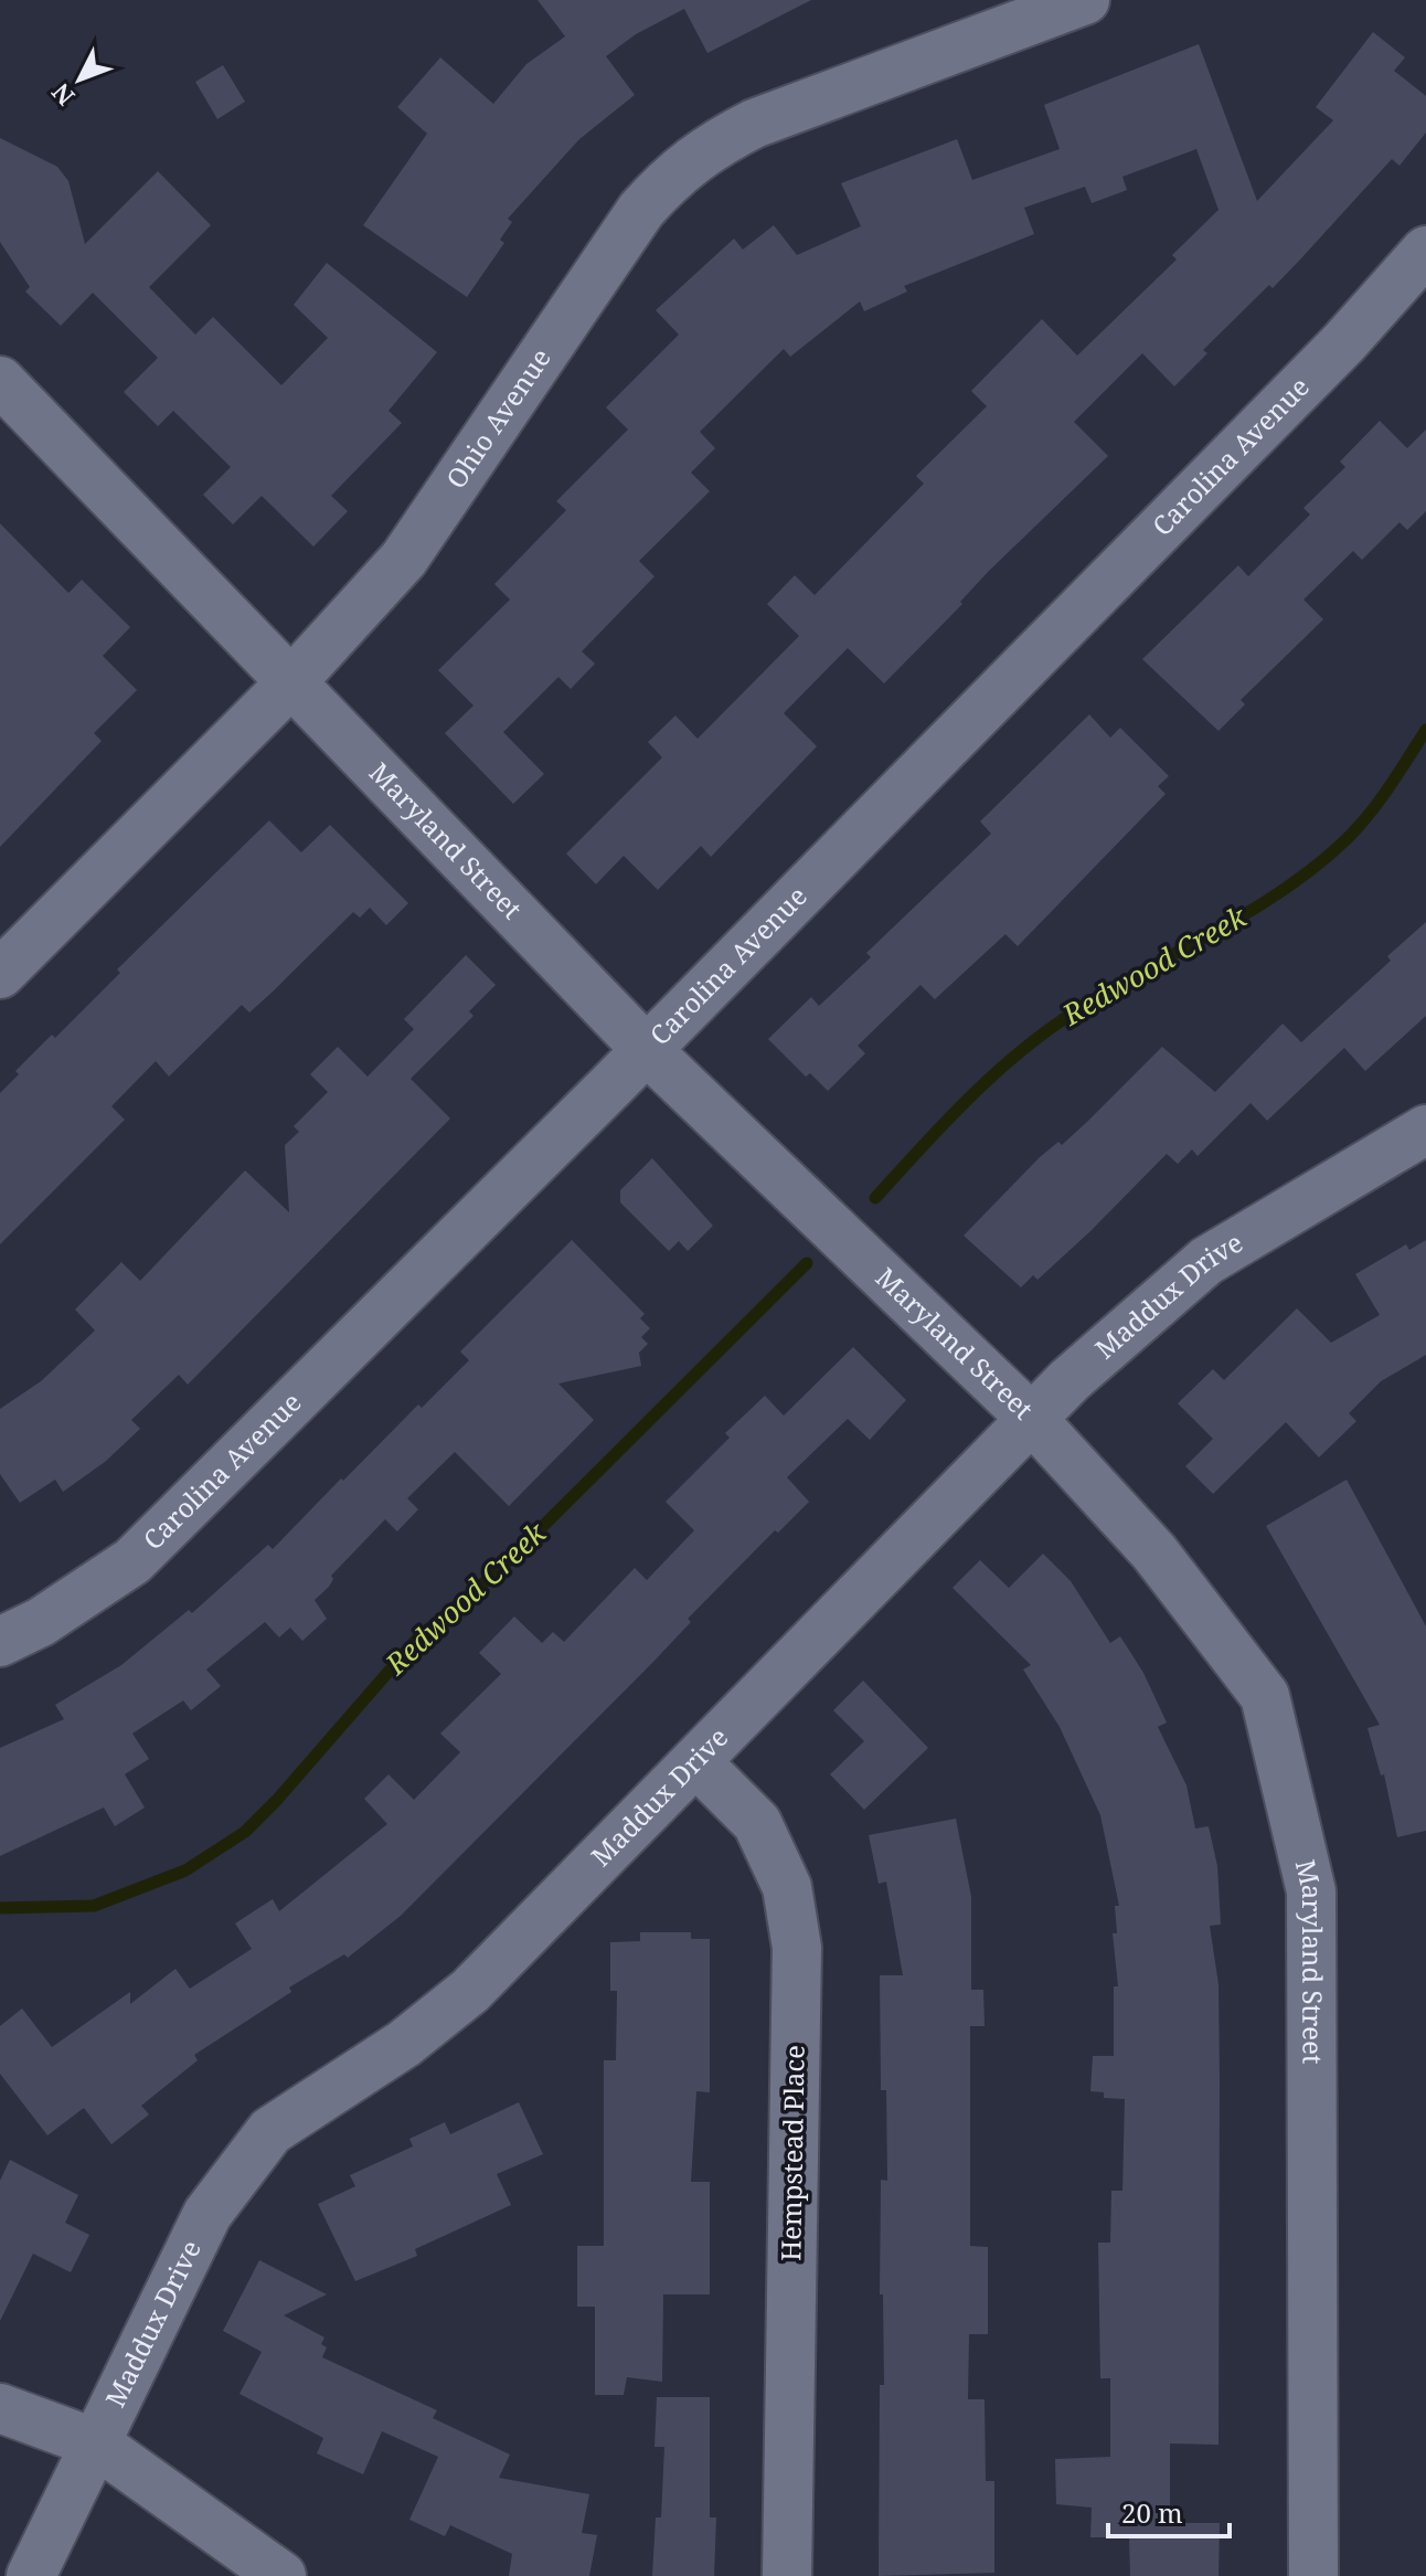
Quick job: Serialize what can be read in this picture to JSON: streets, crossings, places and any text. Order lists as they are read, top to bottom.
{
  "streets": {
    "street": [
      "Ohio Avenue",
      "Carolina Avenue",
      "Maryland Street",
      "Maddux Drive",
      "Hempstead Place"
    ]
  },
  "crossings": [
    ["Ohio Avenue", "Maryland Street"],
    ["Carolina Avenue", "Maryland Street"],
    ["Maryland Street", "Maddux Drive"],
    ["Maddux Drive", "Hempstead Place"]
  ],
  "water": ["Redwood Creek"],
  "scale_bar": "20 m",
  "north": "bottom left"
}
